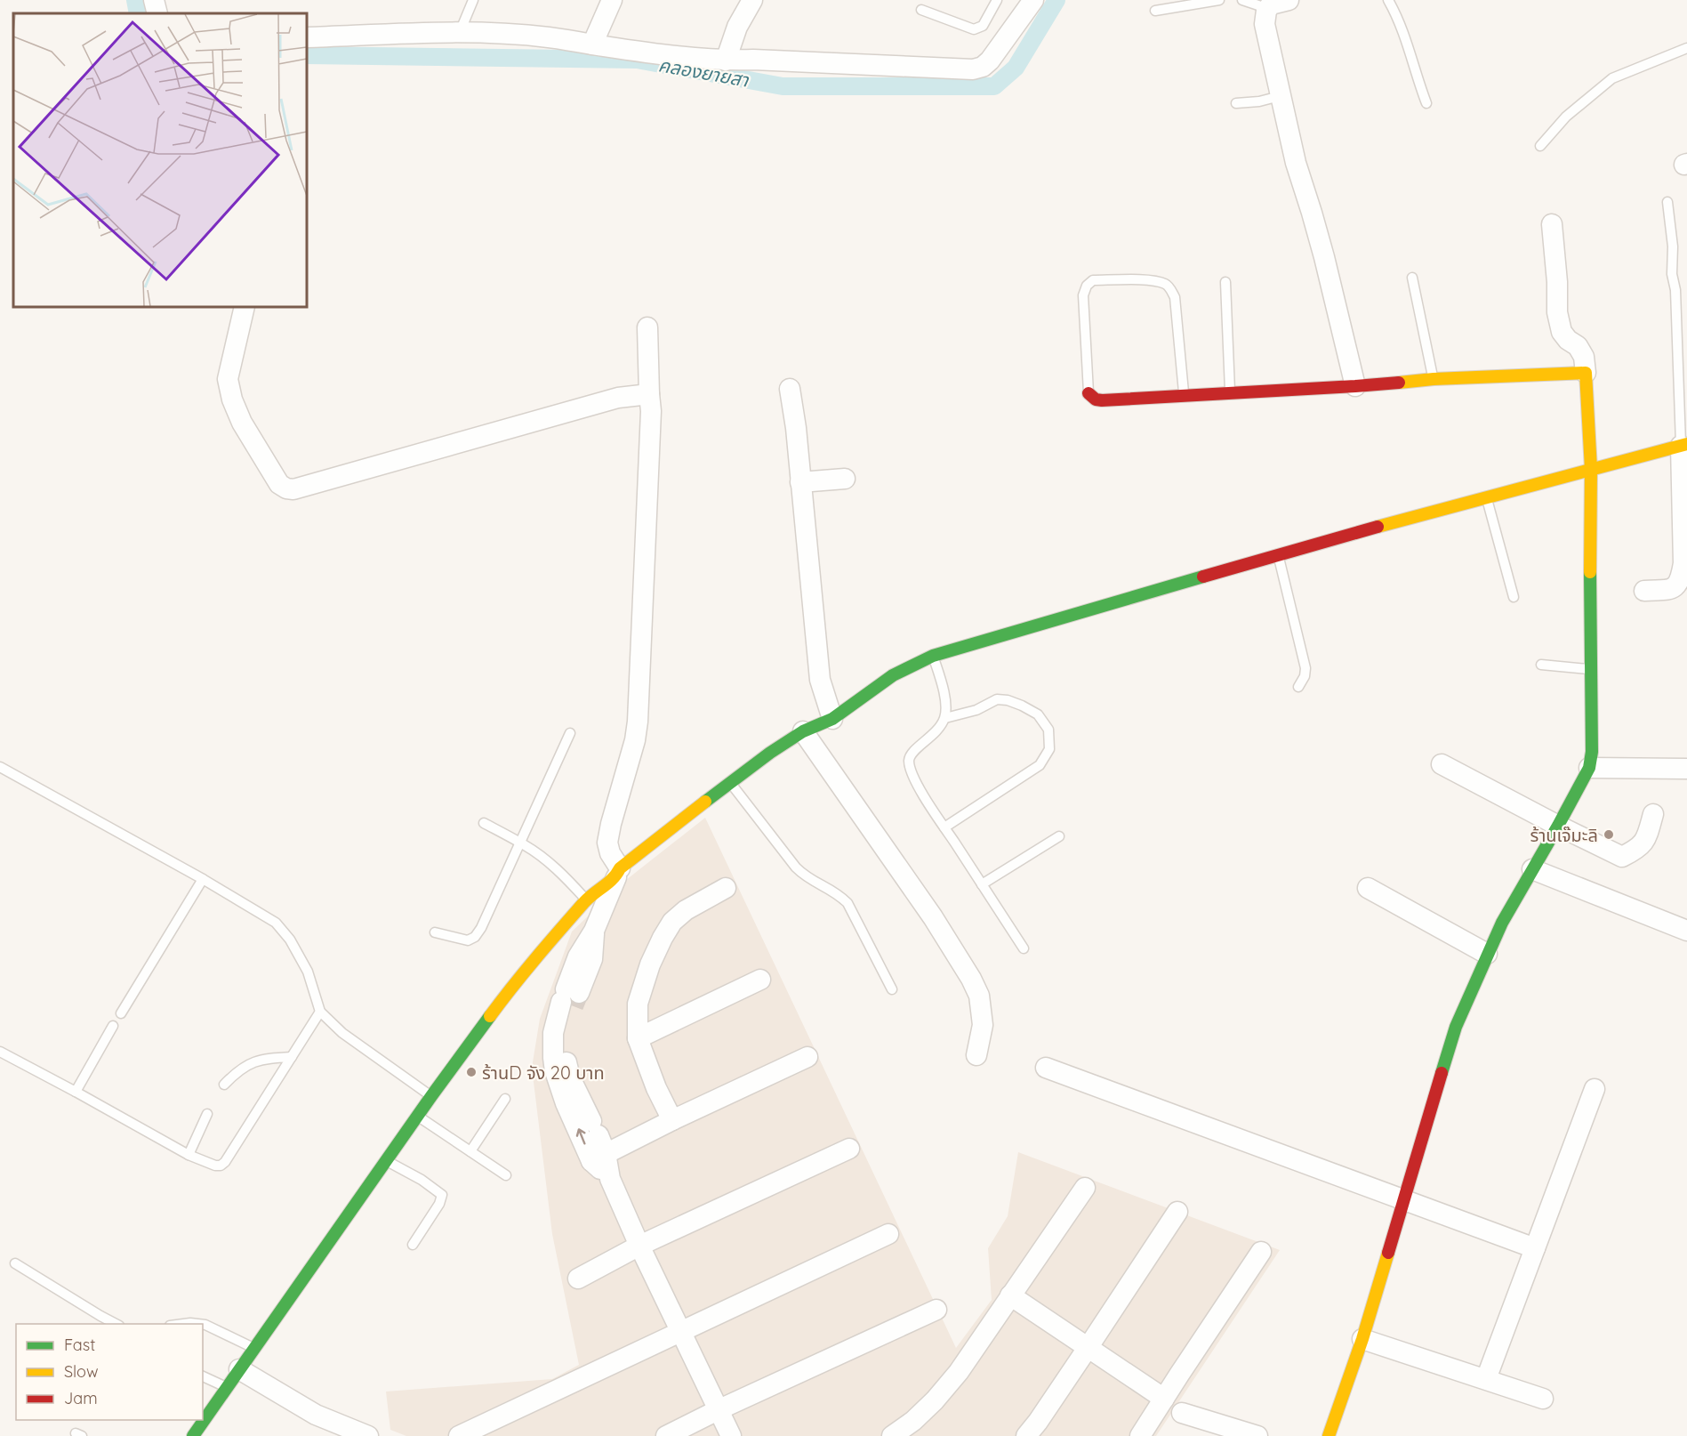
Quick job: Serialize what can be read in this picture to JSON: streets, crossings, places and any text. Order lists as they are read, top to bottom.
{
  "water": ["คลองยายสา"],
  "places": ["ร้านเจ๊มะลิ", "ร้านD จัง 20 บาท"],
  "legend": ["Fast", "Slow", "Jam"]
}
